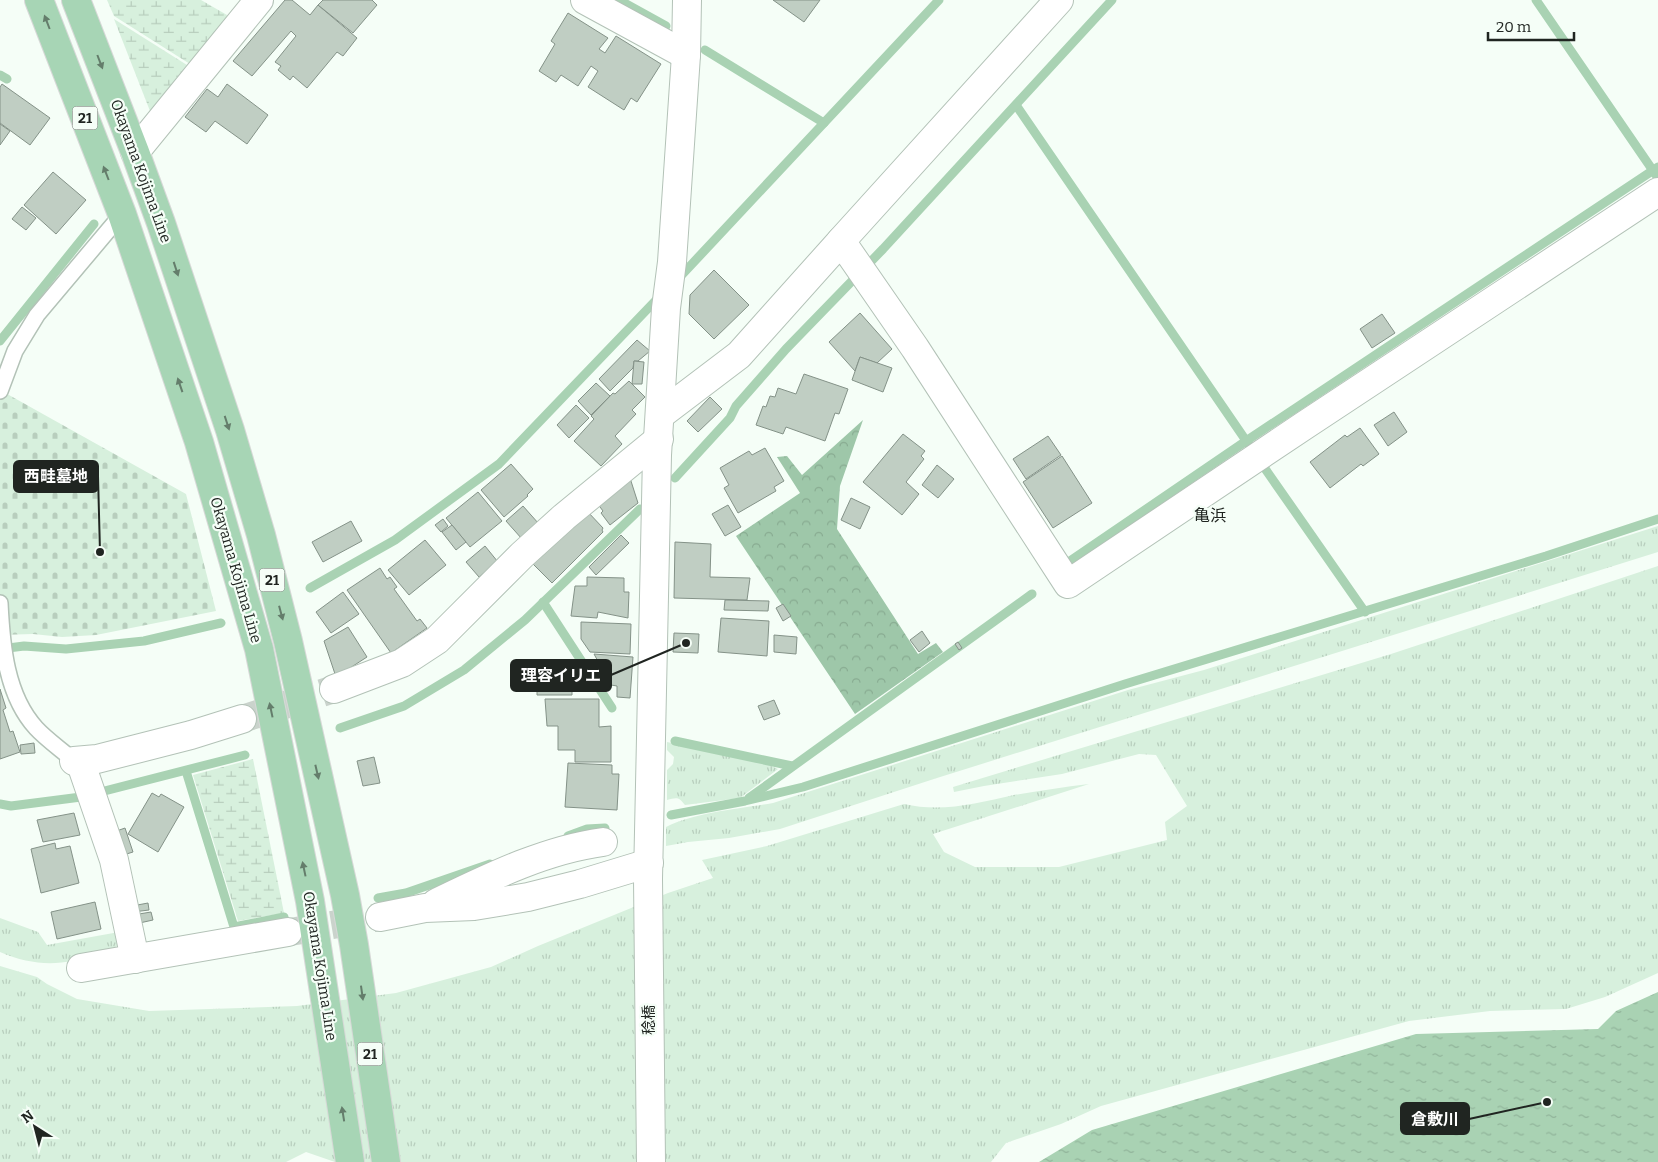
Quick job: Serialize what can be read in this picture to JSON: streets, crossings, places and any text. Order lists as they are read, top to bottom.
{
  "streets": {
    "main road": ["21", "Okayama Kojima Line"],
    "street": ["稔橋"]
  },
  "districts": ["亀浜"],
  "places": ["西畦墓地", "理容イリエ", "倉敷川"],
  "scale_bar": "20 m",
  "north": "top left"
}
